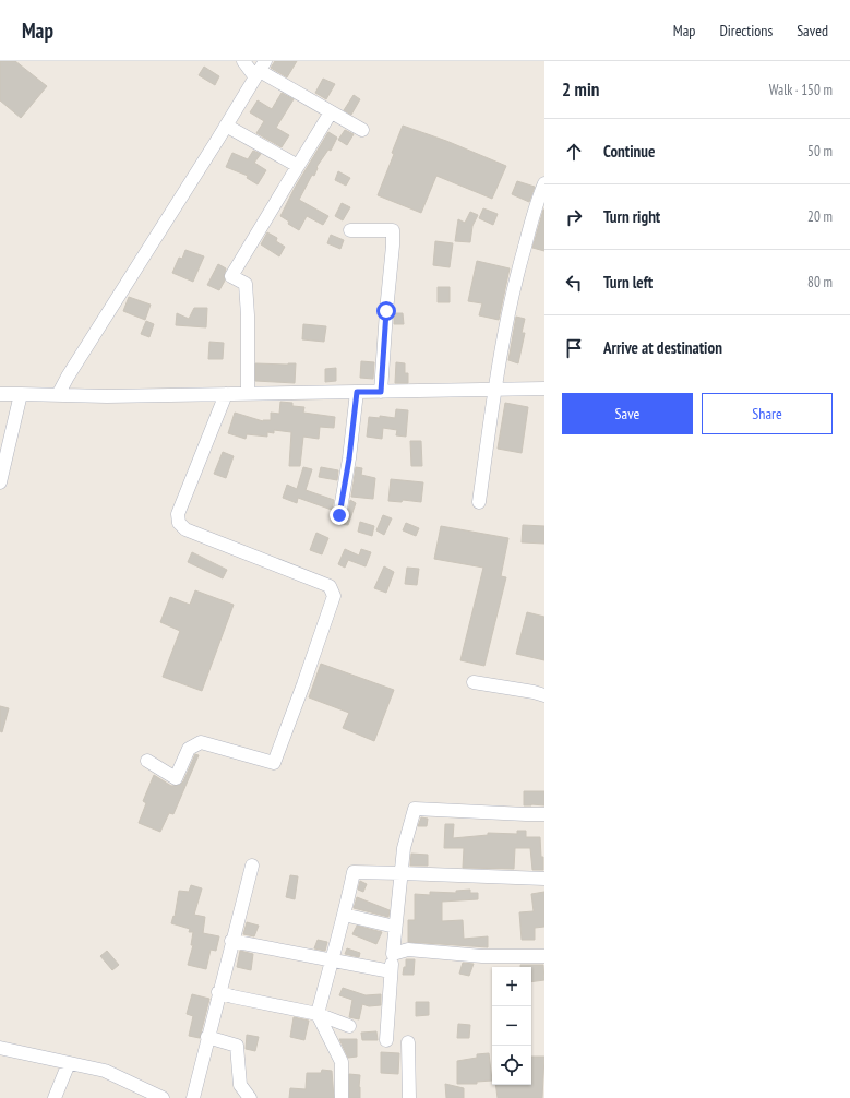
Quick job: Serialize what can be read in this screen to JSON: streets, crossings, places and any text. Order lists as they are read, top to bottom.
{
  "page": {
    "header": "Map",
    "nav": ["Map", "Directions", "Saved"],
    "heading": ["2 min", "Walk · 150 m"],
    "list": [
      ["Continue", "50 m"],
      ["Turn right", "20 m"],
      ["Turn left", "80 m"],
      "Arrive at destination"
    ],
    "buttons": ["Save", "Share"],
    "map_buttons": ["+", "−"]
  }
}
